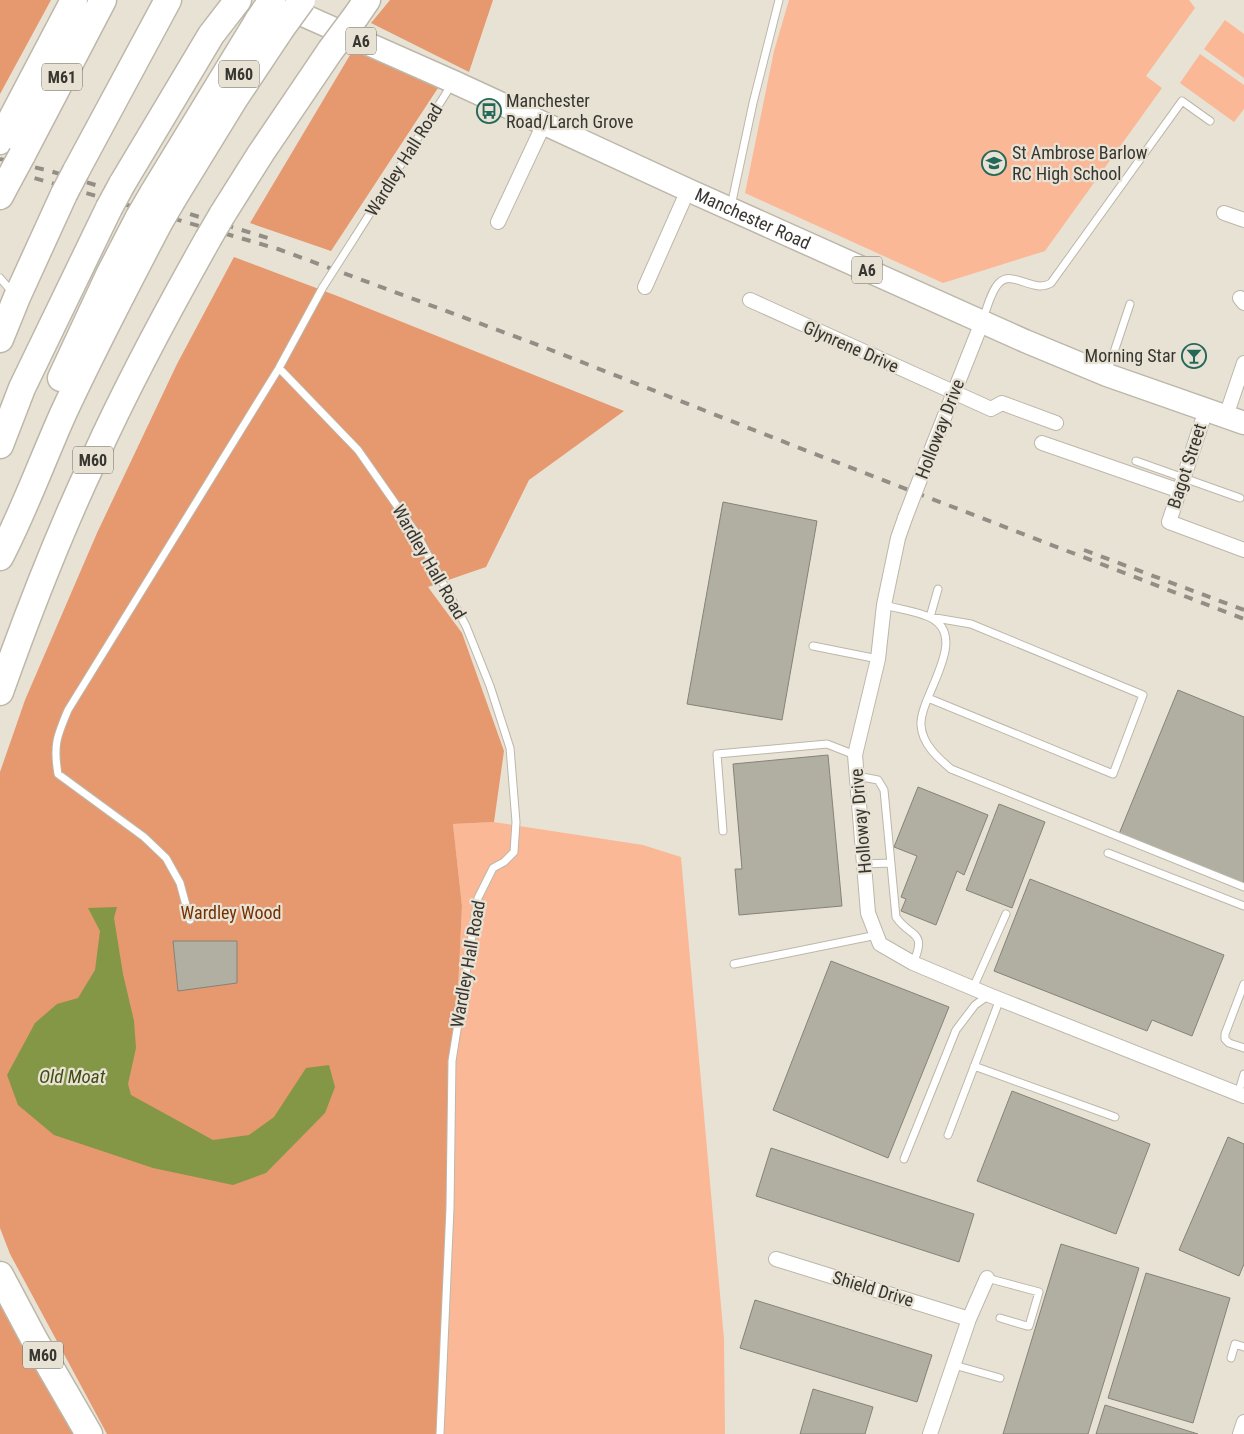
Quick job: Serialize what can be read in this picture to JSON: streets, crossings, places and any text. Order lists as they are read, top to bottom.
{
  "streets": {
    "highway": ["M60", "M61"],
    "main road": ["A6", "Manchester Road"],
    "street": [
      "Glynrene Drive",
      "Holloway Drive",
      "Bagot Street",
      "Shield Drive"
    ],
    "lane": ["Wardley Hall Road"]
  },
  "crossings": [
    ["M60", "Manchester Road"],
    ["Wardley Hall Road", "Manchester Road"],
    ["Manchester Road", "Holloway Drive"],
    ["Manchester Road", "Bagot Street"],
    ["Glynrene Drive", "Holloway Drive"]
  ],
  "water": ["Old Moat"],
  "parks": ["Wardley Wood"],
  "places": {
    "bus stop": ["Manchester Road/Larch Grove"],
    "school or university": ["St Ambrose Barlow RC High School"],
    "bar": ["Morning Star"]
  }
}
